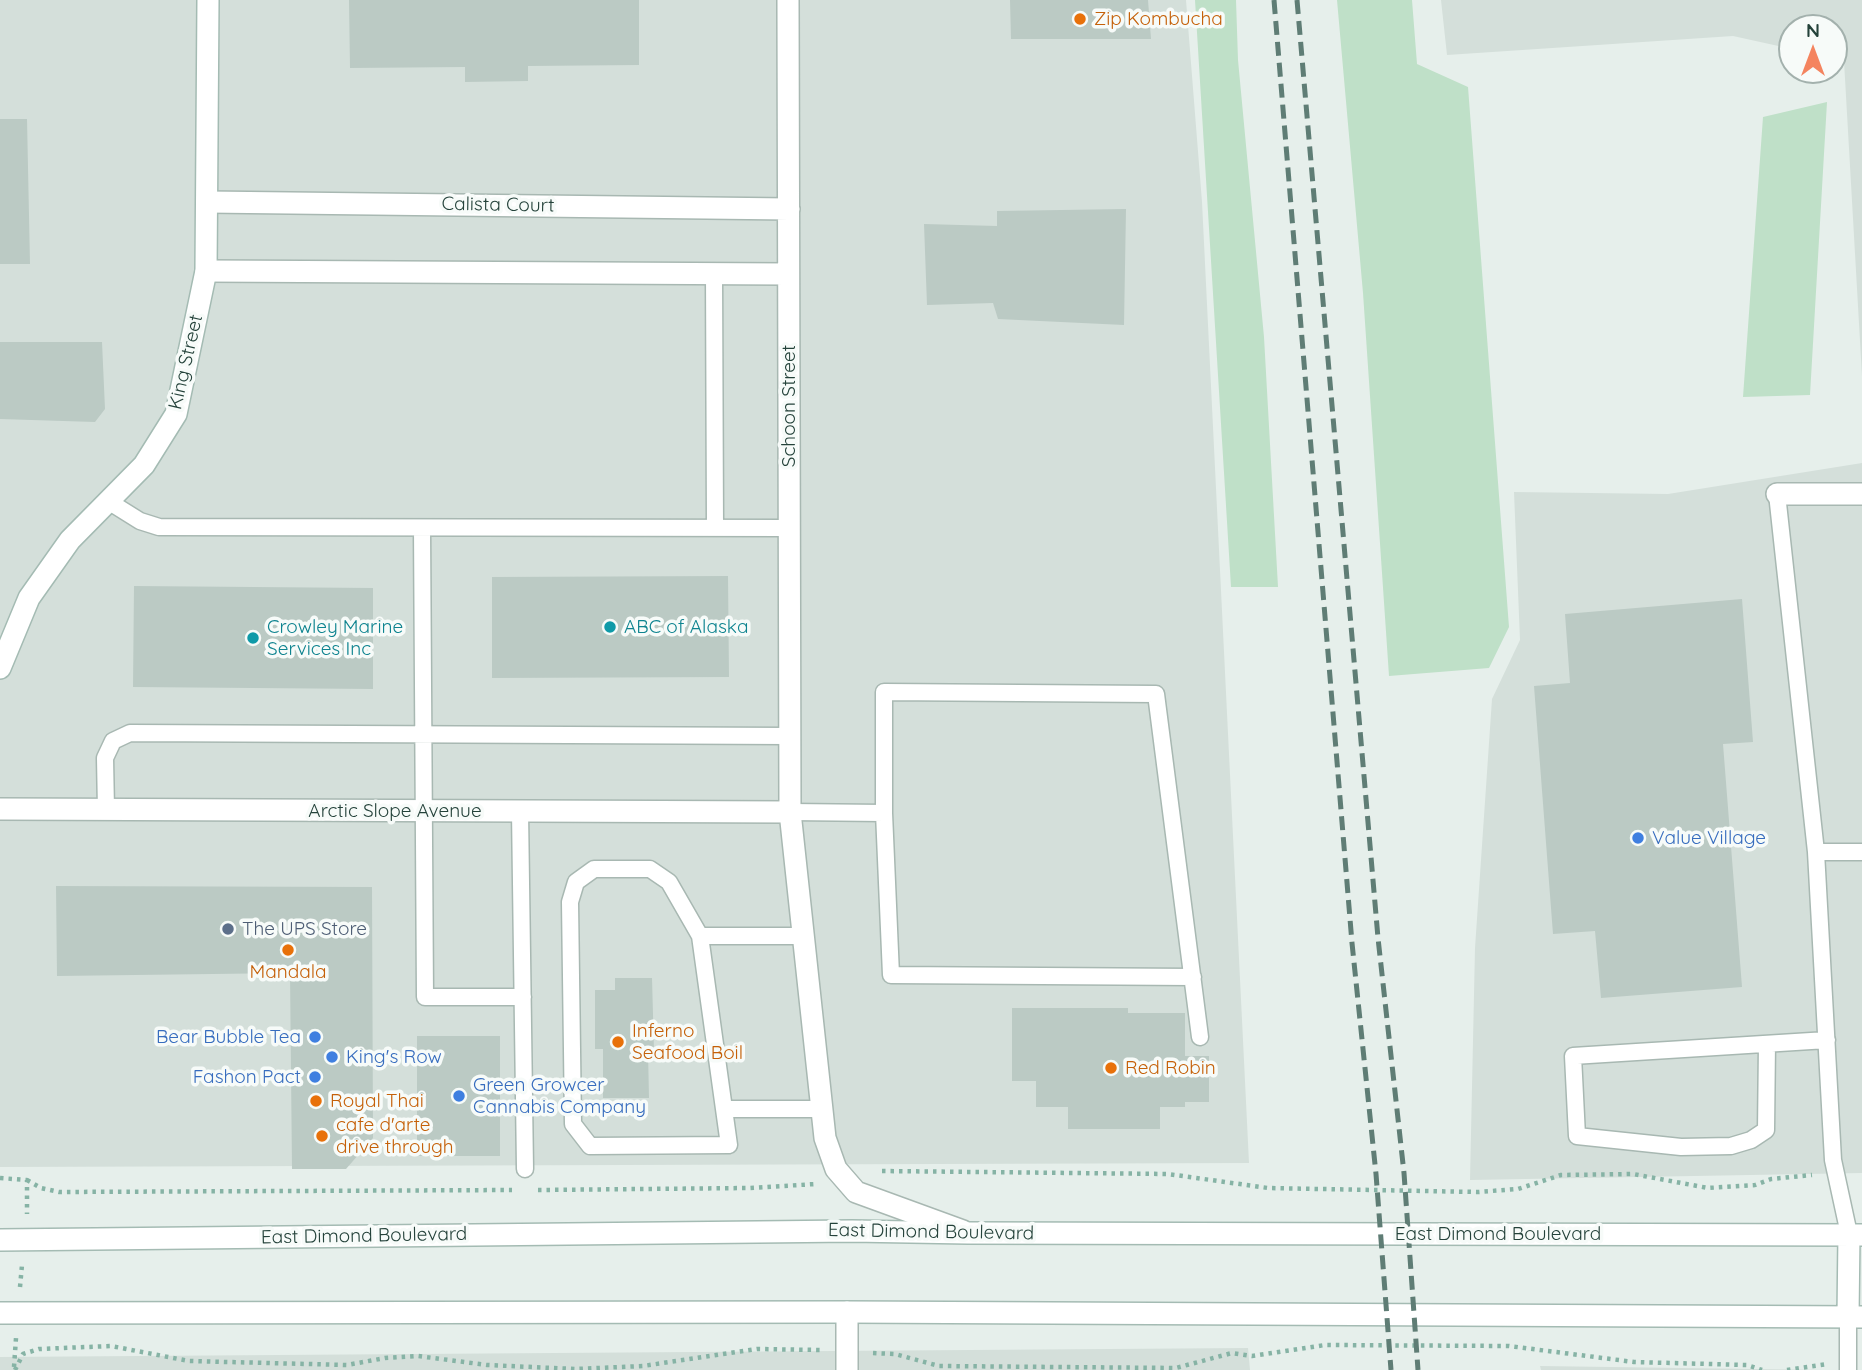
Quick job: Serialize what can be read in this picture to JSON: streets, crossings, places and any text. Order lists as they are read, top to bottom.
{
  "streets": {
    "street": [
      "Calista Court",
      "King Street",
      "Schoon Street",
      "Arctic Slope Avenue",
      "East Dimond Boulevard"
    ]
  },
  "crossings": [
    ["Calista Court", "King Street"],
    ["Calista Court", "Schoon Street"],
    ["Schoon Street", "Arctic Slope Avenue"]
  ],
  "places": [
    "Zip Kombucha",
    "ABC of Alaska",
    "Crowley Marine Services Inc",
    "Value Village",
    "The UPS Store",
    "Mandala",
    "Bear Bubble Tea",
    "Inferno Seafood Boil",
    "King's Row",
    "Red Robin",
    "Fashon Pact",
    "Green Growcer Cannabis Company",
    "Royal Thai",
    "cafe d'arte drive through"
  ],
  "north": "top"
}
